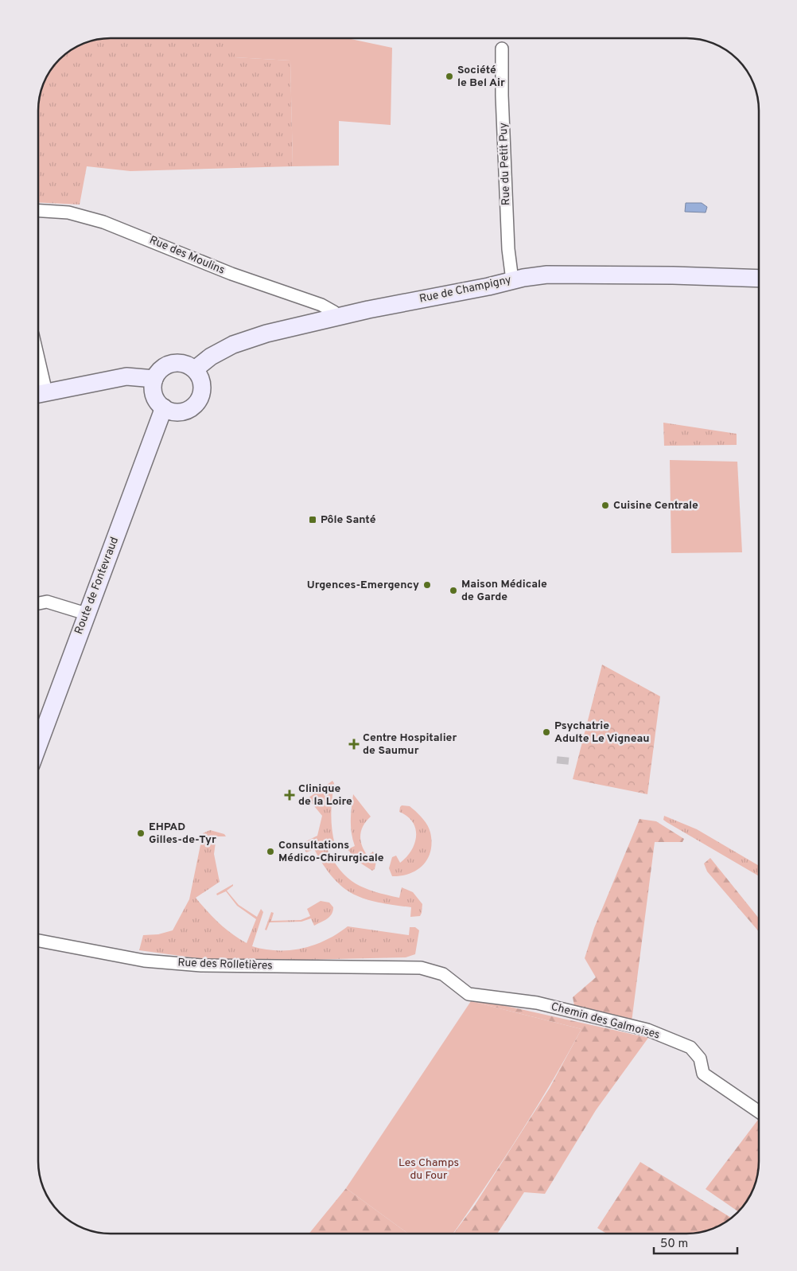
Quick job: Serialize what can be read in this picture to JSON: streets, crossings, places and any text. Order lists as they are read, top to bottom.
{
  "streets": {
    "street": [
      "Rue du Petit Puy",
      "Rue des Moulins",
      "Rue de Champigny",
      "Route de Fontevraud",
      "Rue des Rolletières",
      "Chemin des Galmoises"
    ]
  },
  "crossings": [
    ["Rue du Petit Puy", "Rue de Champigny"],
    ["Rue des Moulins", "Rue de Champigny"],
    ["Rue de Champigny", "Route de Fontevraud"],
    ["Rue des Rolletières", "Chemin des Galmoises"]
  ],
  "parks": ["Les Champs du Four"],
  "places": {
    "other": [
      "Société le Bel Air",
      "Cuisine Centrale",
      "Urgences-Emergency",
      "Maison Médicale de Garde",
      "Psychatrie Adulte Le Vigneau",
      "EHPAD Gilles-de-Tyr",
      "Consultations Médico-Chirurgicale"
    ],
    "transit": ["Pôle Santé"],
    "health": ["Centre Hospitalier de Saumur", "Clinique de la Loire"]
  },
  "scale_bar": "50 m"
}
